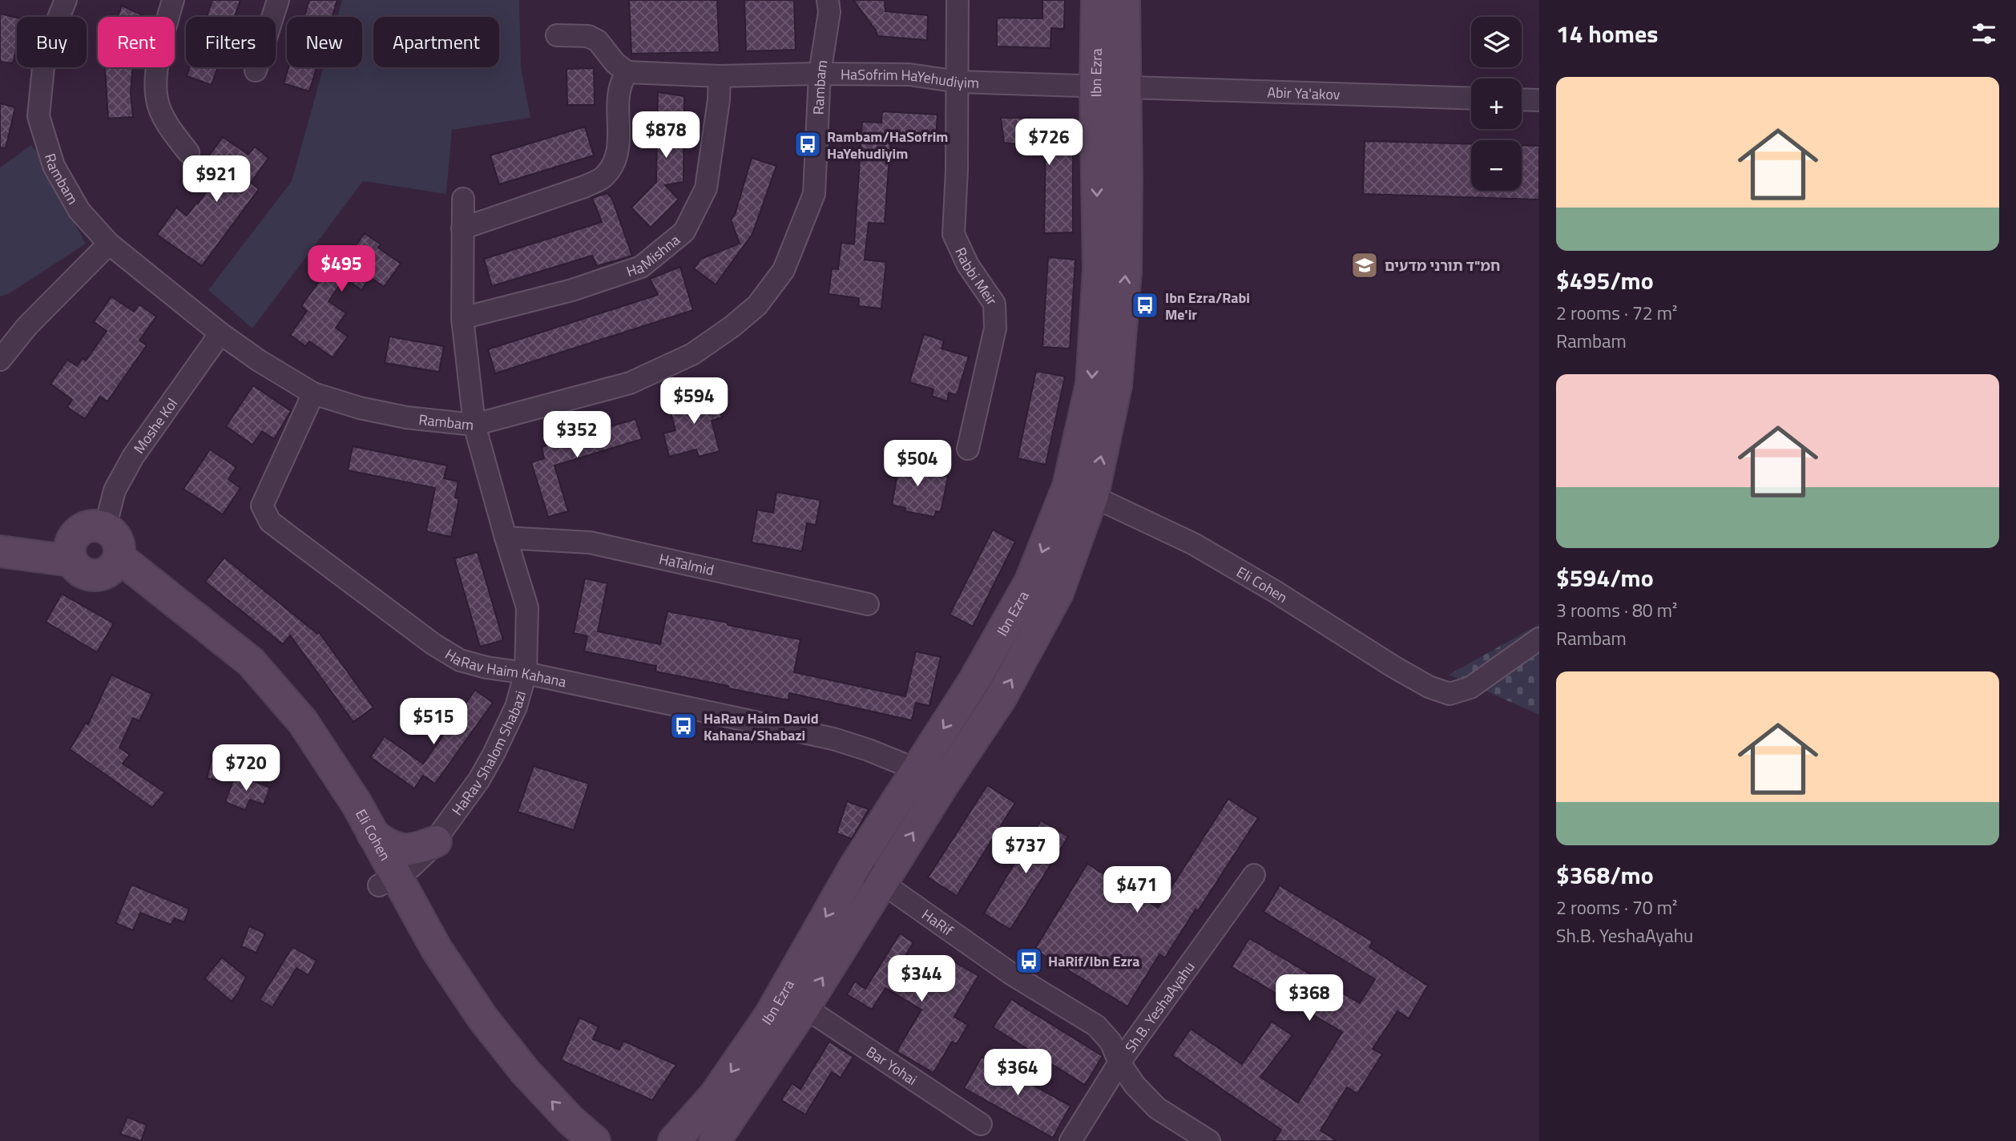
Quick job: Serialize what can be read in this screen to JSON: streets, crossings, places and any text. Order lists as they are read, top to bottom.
{
  "streets": {
    "street": [
      "Ibn Ezra",
      "HaSofrim HaYehudiyim",
      "Rambam",
      "Abir Ya'akov",
      "HaMishna",
      "Rabbi Meir",
      "Moshe Kol",
      "HaTalmid",
      "Eli Cohen",
      "HaRav Haim Kahana",
      "HaRav Shalom Shabazi",
      "HaRif",
      "Sh.B. YeshaAyahu",
      "Bar Yohai"
    ]
  },
  "crossings": [
    ["Ibn Ezra", "HaSofrim HaYehudiyim"],
    ["Ibn Ezra", "Abir Ya'akov"],
    ["Ibn Ezra", "Eli Cohen"],
    ["Ibn Ezra", "HaRav Haim Kahana"],
    ["Ibn Ezra", "HaRif"],
    ["Ibn Ezra", "Bar Yohai"],
    ["HaSofrim HaYehudiyim", "Rambam"],
    ["HaSofrim HaYehudiyim", "Abir Ya'akov"],
    ["HaSofrim HaYehudiyim", "HaMishna"],
    ["HaSofrim HaYehudiyim", "Rabbi Meir"],
    ["Rambam", "Moshe Kol"],
    ["Rambam", "HaRav Haim Kahana"],
    ["Rambam", "HaRav Shalom Shabazi"],
    ["HaMishna", "HaRav Shalom Shabazi"],
    ["Moshe Kol", "Eli Cohen"],
    ["HaTalmid", "HaRav Shalom Shabazi"],
    ["Eli Cohen", "HaRav Shalom Shabazi"],
    ["HaRav Haim Kahana", "HaRav Shalom Shabazi"],
    ["HaRif", "Sh.B. YeshaAyahu"]
  ],
  "places": {
    "bus stop": [
      "Rambam/HaSofrim HaYehudiyim",
      "Ibn Ezra/Rabi Me'ir",
      "HaRav Haim David Kahana/Shabazi",
      "HaRif/Ibn Ezra"
    ],
    "school or university": ["חמ\"ד תורני מדעים"]
  },
  "page": {
    "heading": "14 homes",
    "map_buttons": ["+", "−"],
    "chip": [
      "Buy",
      "Rent",
      "Filters",
      "New",
      "Apartment"
    ],
    "list": [
      {
        "name": "$495/mo",
        "note": "2 rooms · 72 m² · Rambam"
      },
      {
        "name": "$594/mo",
        "note": "3 rooms · 80 m² · Rambam"
      },
      {
        "name": "$368/mo",
        "note": "2 rooms · 70 m² · Sh.B. YeshaAyahu"
      }
    ],
    "price": [
      "$878",
      "$726",
      "$921",
      "$495",
      "$594",
      "$352",
      "$504",
      "$515",
      "$720",
      "$737",
      "$471",
      "$344",
      "$368",
      "$364"
    ]
  }
}
